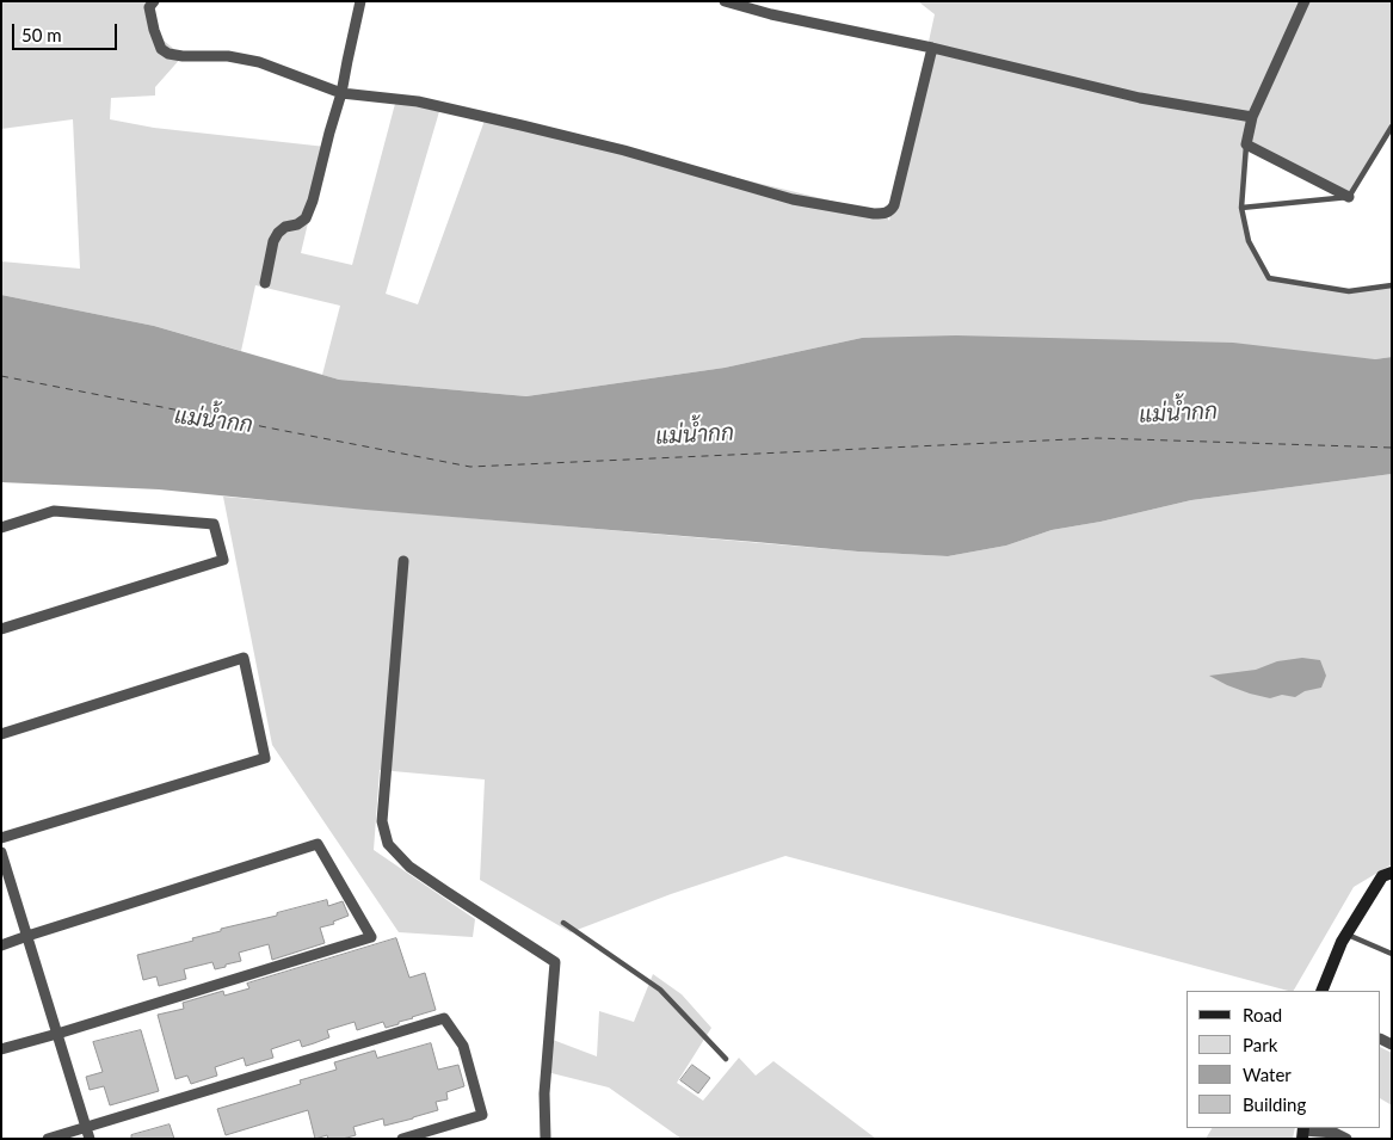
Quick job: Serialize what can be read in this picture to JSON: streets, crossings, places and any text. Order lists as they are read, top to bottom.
{
  "water": ["แม่น้ำกก"],
  "legend": [
    "Road",
    "Park",
    "Water",
    "Building"
  ],
  "scale_bar": "50 m"
}
